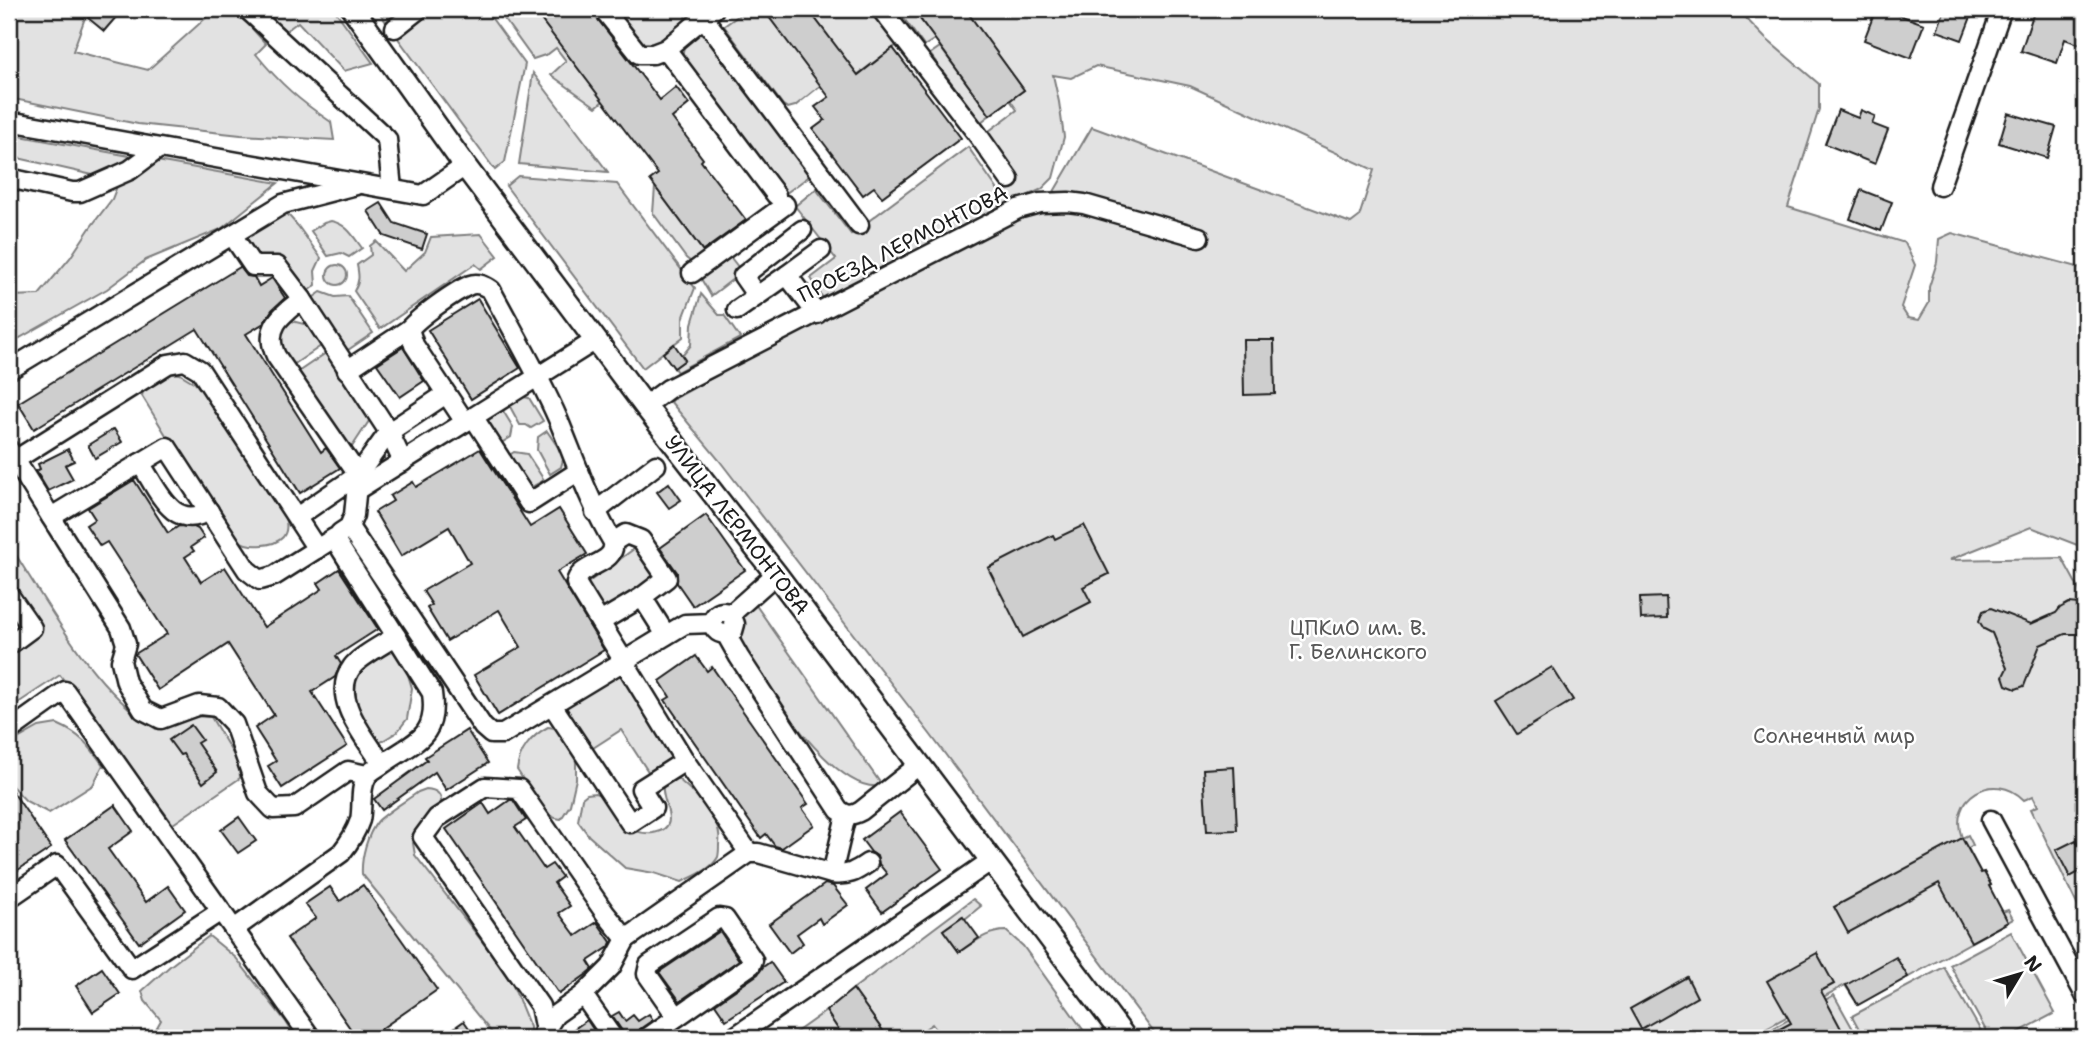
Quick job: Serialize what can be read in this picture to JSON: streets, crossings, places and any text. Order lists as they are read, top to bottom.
{
  "streets": {
    "main road": ["УЛИЦА ЛЕРМОНТОВА"],
    "street": ["ПРОЕЗД ЛЕРМОНТОВА"]
  },
  "crossings": [
    ["ПРОЕЗД ЛЕРМОНТОВА", "УЛИЦА ЛЕРМОНТОВА"]
  ],
  "parks": ["ЦПКиО им. В. Г. Белинского", "Солнечный мир"],
  "north": "top right"
}
